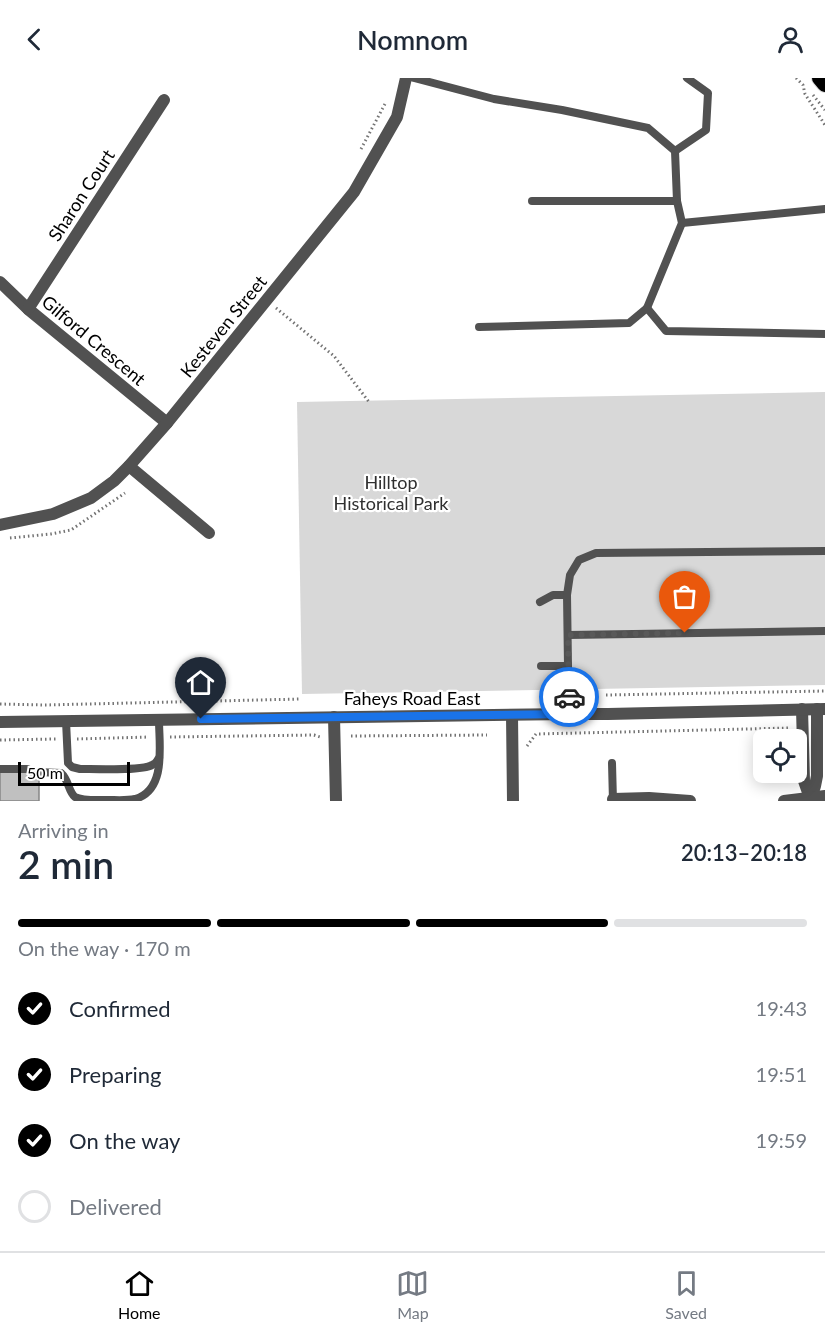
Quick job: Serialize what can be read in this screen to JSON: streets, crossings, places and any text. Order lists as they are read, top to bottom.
{
  "streets": {
    "street": [
      "Sharon Court",
      "Kesteven Street",
      "Gilford Crescent",
      "Faheys Road East"
    ]
  },
  "crossings": [
    ["Sharon Court", "Gilford Crescent"],
    ["Kesteven Street", "Gilford Crescent"]
  ],
  "parks": ["Hilltop Historical Park"],
  "scale_bar": "50 m",
  "page": {
    "header": "Nomnom",
    "scale": "50 m",
    "heading": ["2 min", "Arriving in", "20:13–20:18"],
    "bar": "On the way · 170 m",
    "list": [
      ["Confirmed", "19:43"],
      ["Preparing", "19:51"],
      ["On the way", "19:59"],
      "Delivered"
    ],
    "tabs": ["Home", "Map", "Saved"]
  }
}
